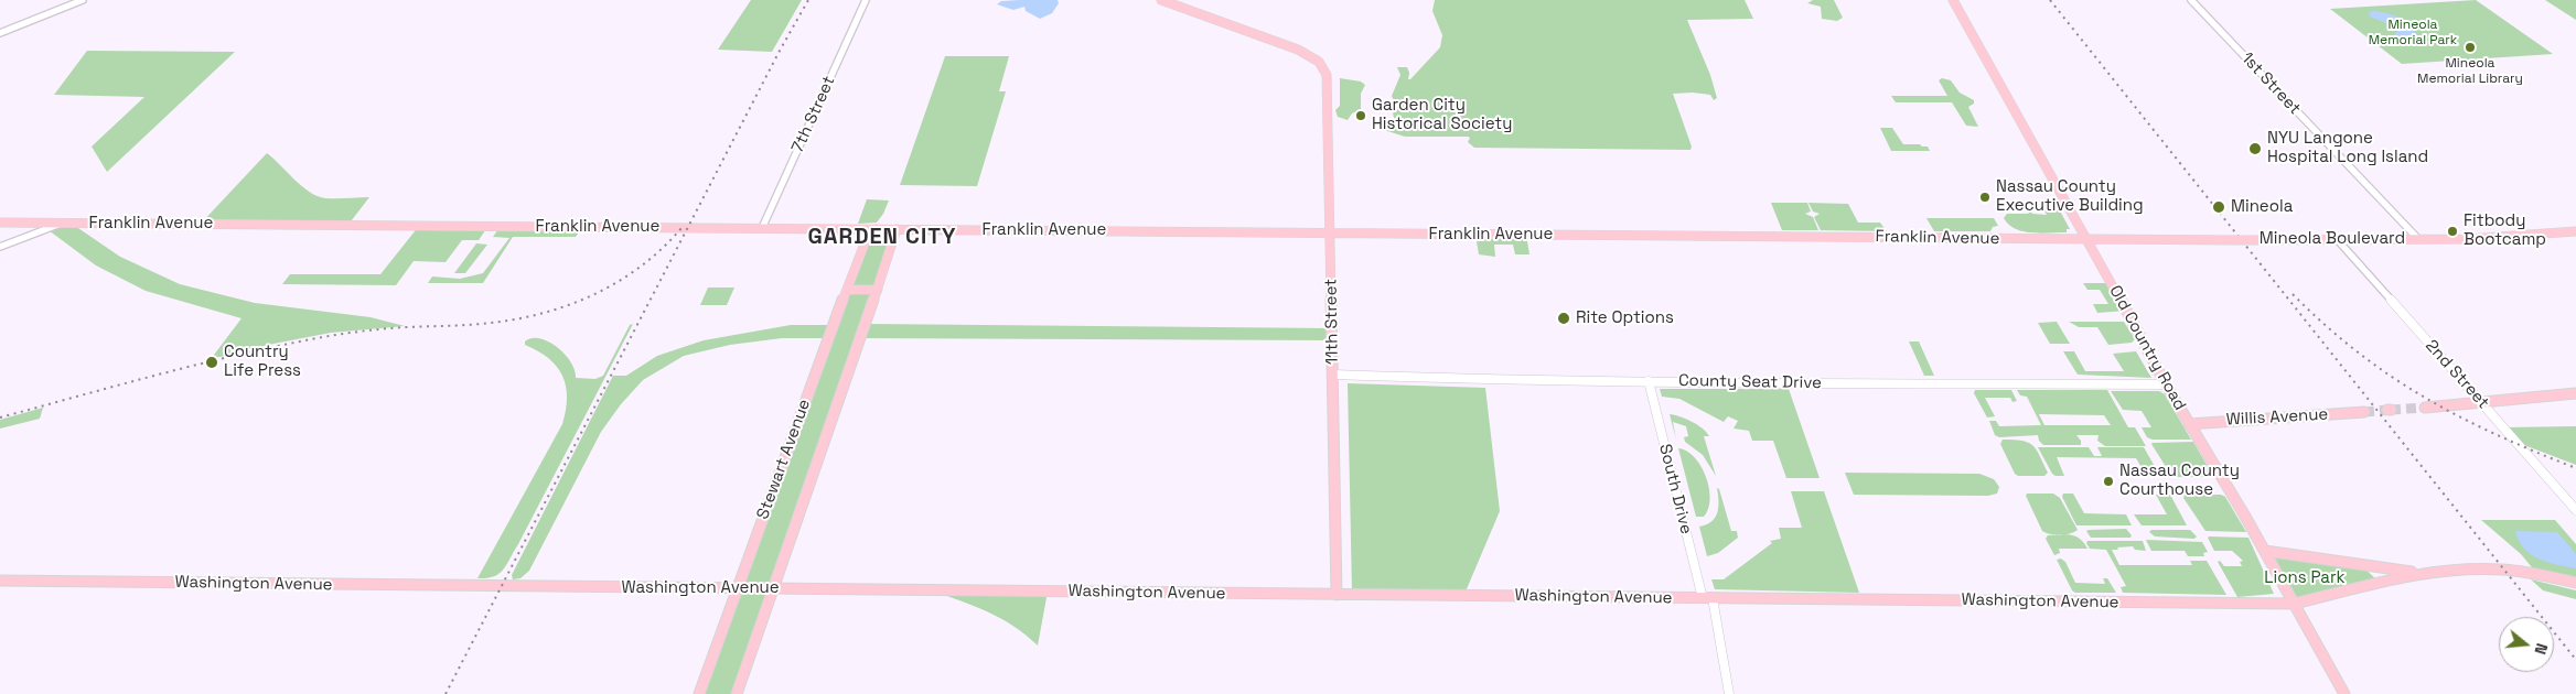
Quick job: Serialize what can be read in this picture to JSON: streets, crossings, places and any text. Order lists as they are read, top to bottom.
{
  "streets": {
    "main road": [
      "Franklin Avenue",
      "Mineola Boulevard",
      "11th Street",
      "Old Country Road",
      "Willis Avenue",
      "Stewart Avenue",
      "Washington Avenue"
    ],
    "street": [
      "1st Street",
      "7th Street",
      "2nd Street",
      "County Seat Drive",
      "South Drive"
    ]
  },
  "crossings": [
    ["1st Street", "Mineola Boulevard"],
    ["7th Street", "Franklin Avenue"],
    ["Franklin Avenue", "Mineola Boulevard"],
    ["Franklin Avenue", "11th Street"],
    ["Franklin Avenue", "Old Country Road"],
    ["Franklin Avenue", "Stewart Avenue"],
    ["Mineola Boulevard", "Old Country Road"],
    ["Mineola Boulevard", "2nd Street"],
    ["11th Street", "County Seat Drive"],
    ["11th Street", "Washington Avenue"],
    ["Old Country Road", "County Seat Drive"],
    ["Old Country Road", "Willis Avenue"],
    ["Old Country Road", "Washington Avenue"],
    ["County Seat Drive", "South Drive"],
    ["Stewart Avenue", "Washington Avenue"],
    ["South Drive", "Washington Avenue"]
  ],
  "districts": ["GARDEN CITY"],
  "parks": ["Mineola Memorial Park", "Lions Park"],
  "places": [
    "Mineola Memorial Library",
    "Garden City Historical Society",
    "NYU Langone Hospital Long Island",
    "Nassau County Executive Building",
    "Mineola",
    "Fitbody Bootcamp",
    "Rite Options",
    "Country Life Press",
    "Nassau County Courthouse"
  ],
  "north": "right"
}
